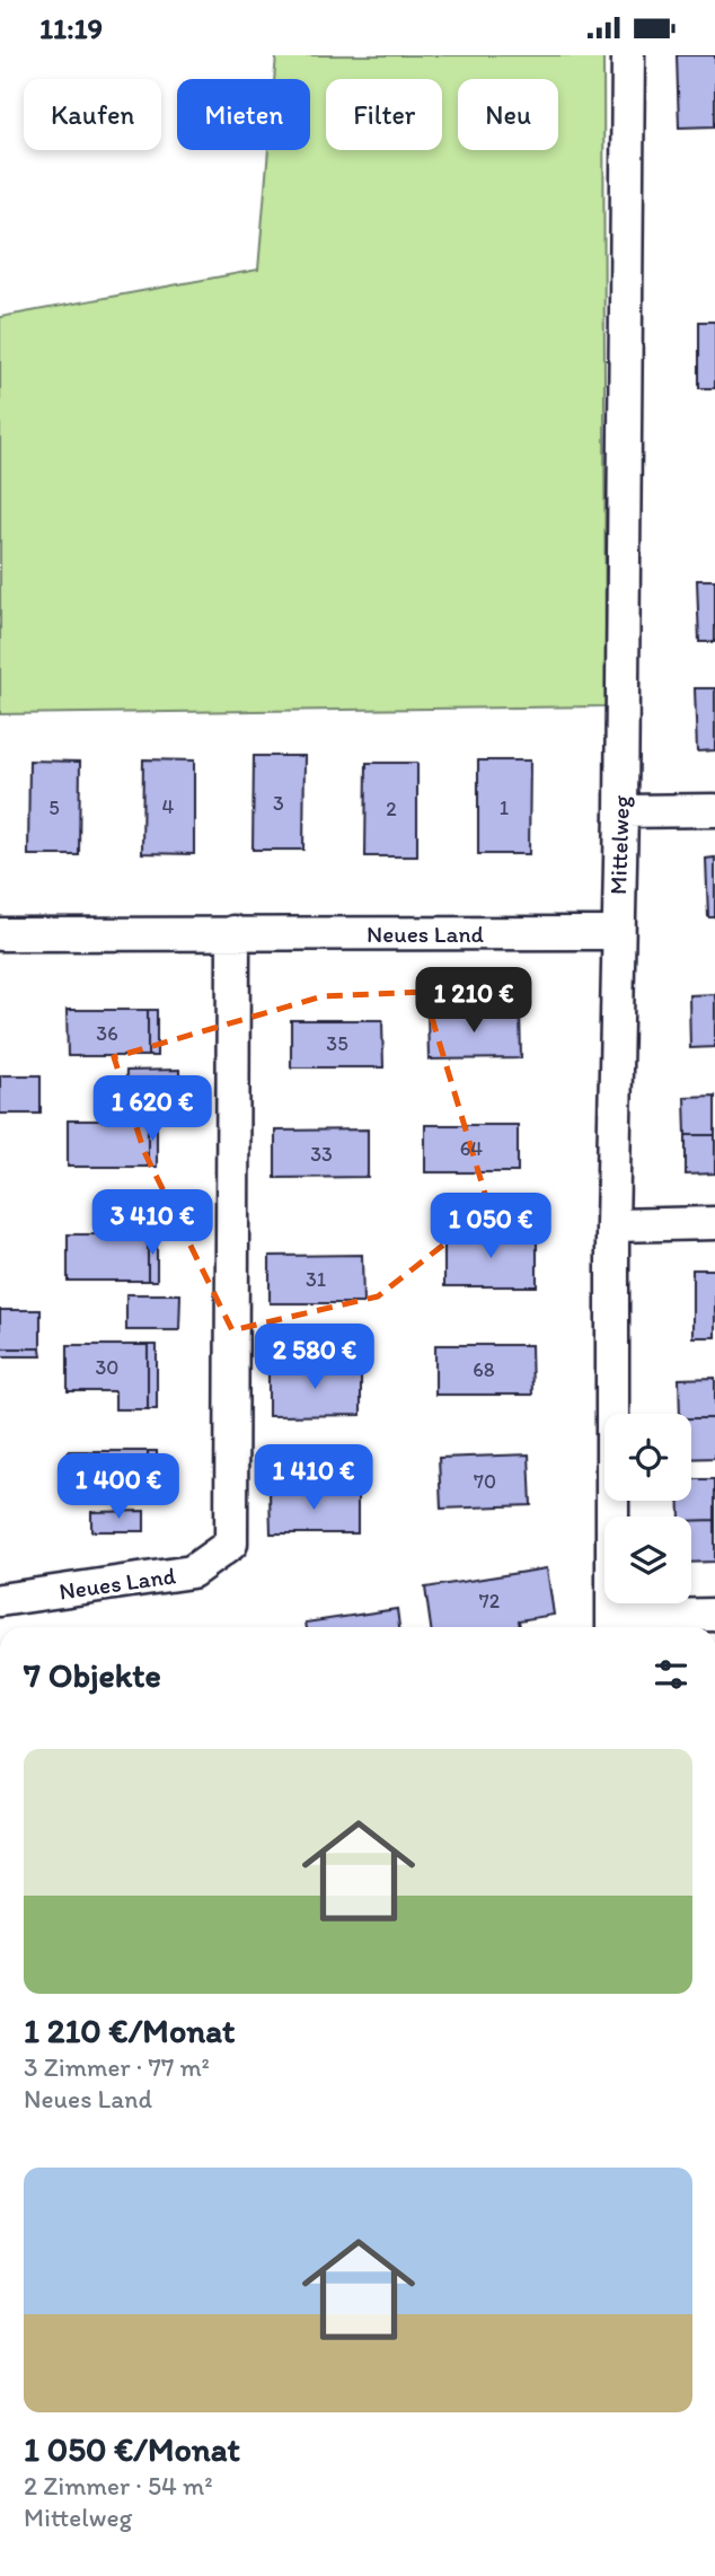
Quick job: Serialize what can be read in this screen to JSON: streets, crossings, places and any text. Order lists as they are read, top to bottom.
{
  "streets": {
    "street": ["Mittelweg", "Neues Land"]
  },
  "crossings": [
    ["Mittelweg", "Neues Land"]
  ],
  "house_numbers": [
    "3",
    "4",
    "5",
    "1",
    "2",
    "36",
    "35",
    "64",
    "33",
    "31",
    "30",
    "68",
    "70",
    "72"
  ],
  "page": {
    "status": "11:19",
    "chip": [
      "Kaufen",
      "Mieten",
      "Filter",
      "Neu"
    ],
    "price": [
      "1 210 €",
      "1 620 €",
      "3 410 €",
      "1 050 €",
      "2 580 €",
      "1 410 €",
      "1 400 €"
    ],
    "heading": "7 Objekte",
    "list": [
      {
        "name": "1 210 €/Monat",
        "note": "3 Zimmer · 77 m² · Neues Land"
      },
      {
        "name": "1 050 €/Monat",
        "note": "2 Zimmer · 54 m² · Mittelweg"
      }
    ]
  }
}
